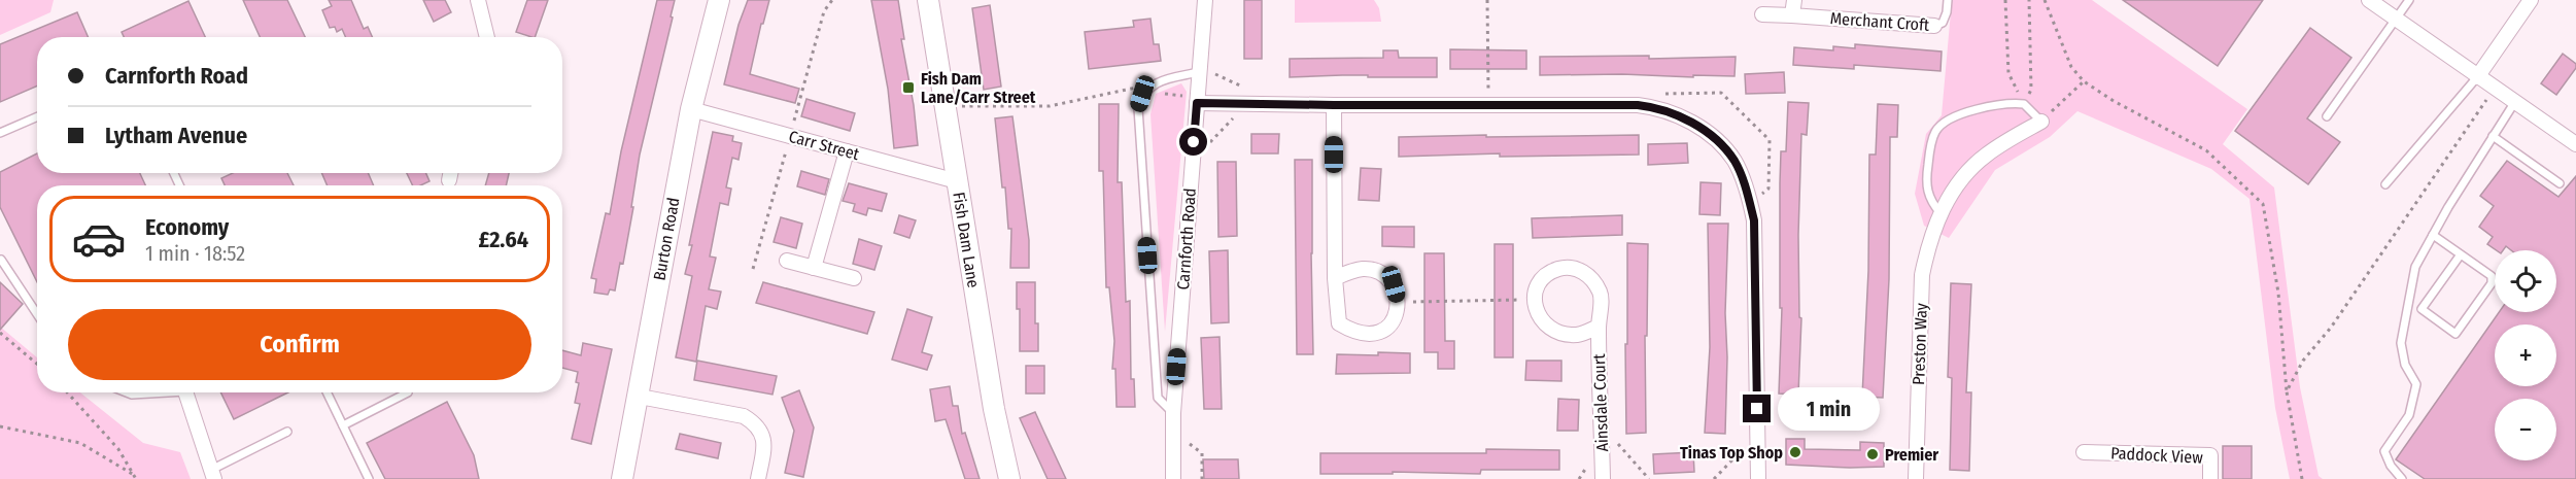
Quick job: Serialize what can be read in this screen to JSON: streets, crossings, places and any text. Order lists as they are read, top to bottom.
{
  "streets": {
    "street": [
      "Merchant Croft",
      "Carr Street",
      "Burton Road",
      "Carnforth Road",
      "Fish Dam Lane",
      "Preston Way",
      "Ainsdale Court",
      "Paddock View"
    ]
  },
  "crossings": [
    ["Carr Street", "Burton Road"],
    ["Carr Street", "Fish Dam Lane"]
  ],
  "places": {
    "transit": ["Fish Dam Lane/Carr Street"],
    "other": ["Tinas Top Shop", "Premier"]
  },
  "page": {
    "banner": ["Carnforth Road", "Lytham Avenue"],
    "list": [
      {
        "name": "Economy",
        "note": "1 min · 18:52",
        "value": "£2.64"
      }
    ],
    "map_buttons": ["+", "−"],
    "buttons": "Confirm",
    "bubble": "1 min"
  }
}
